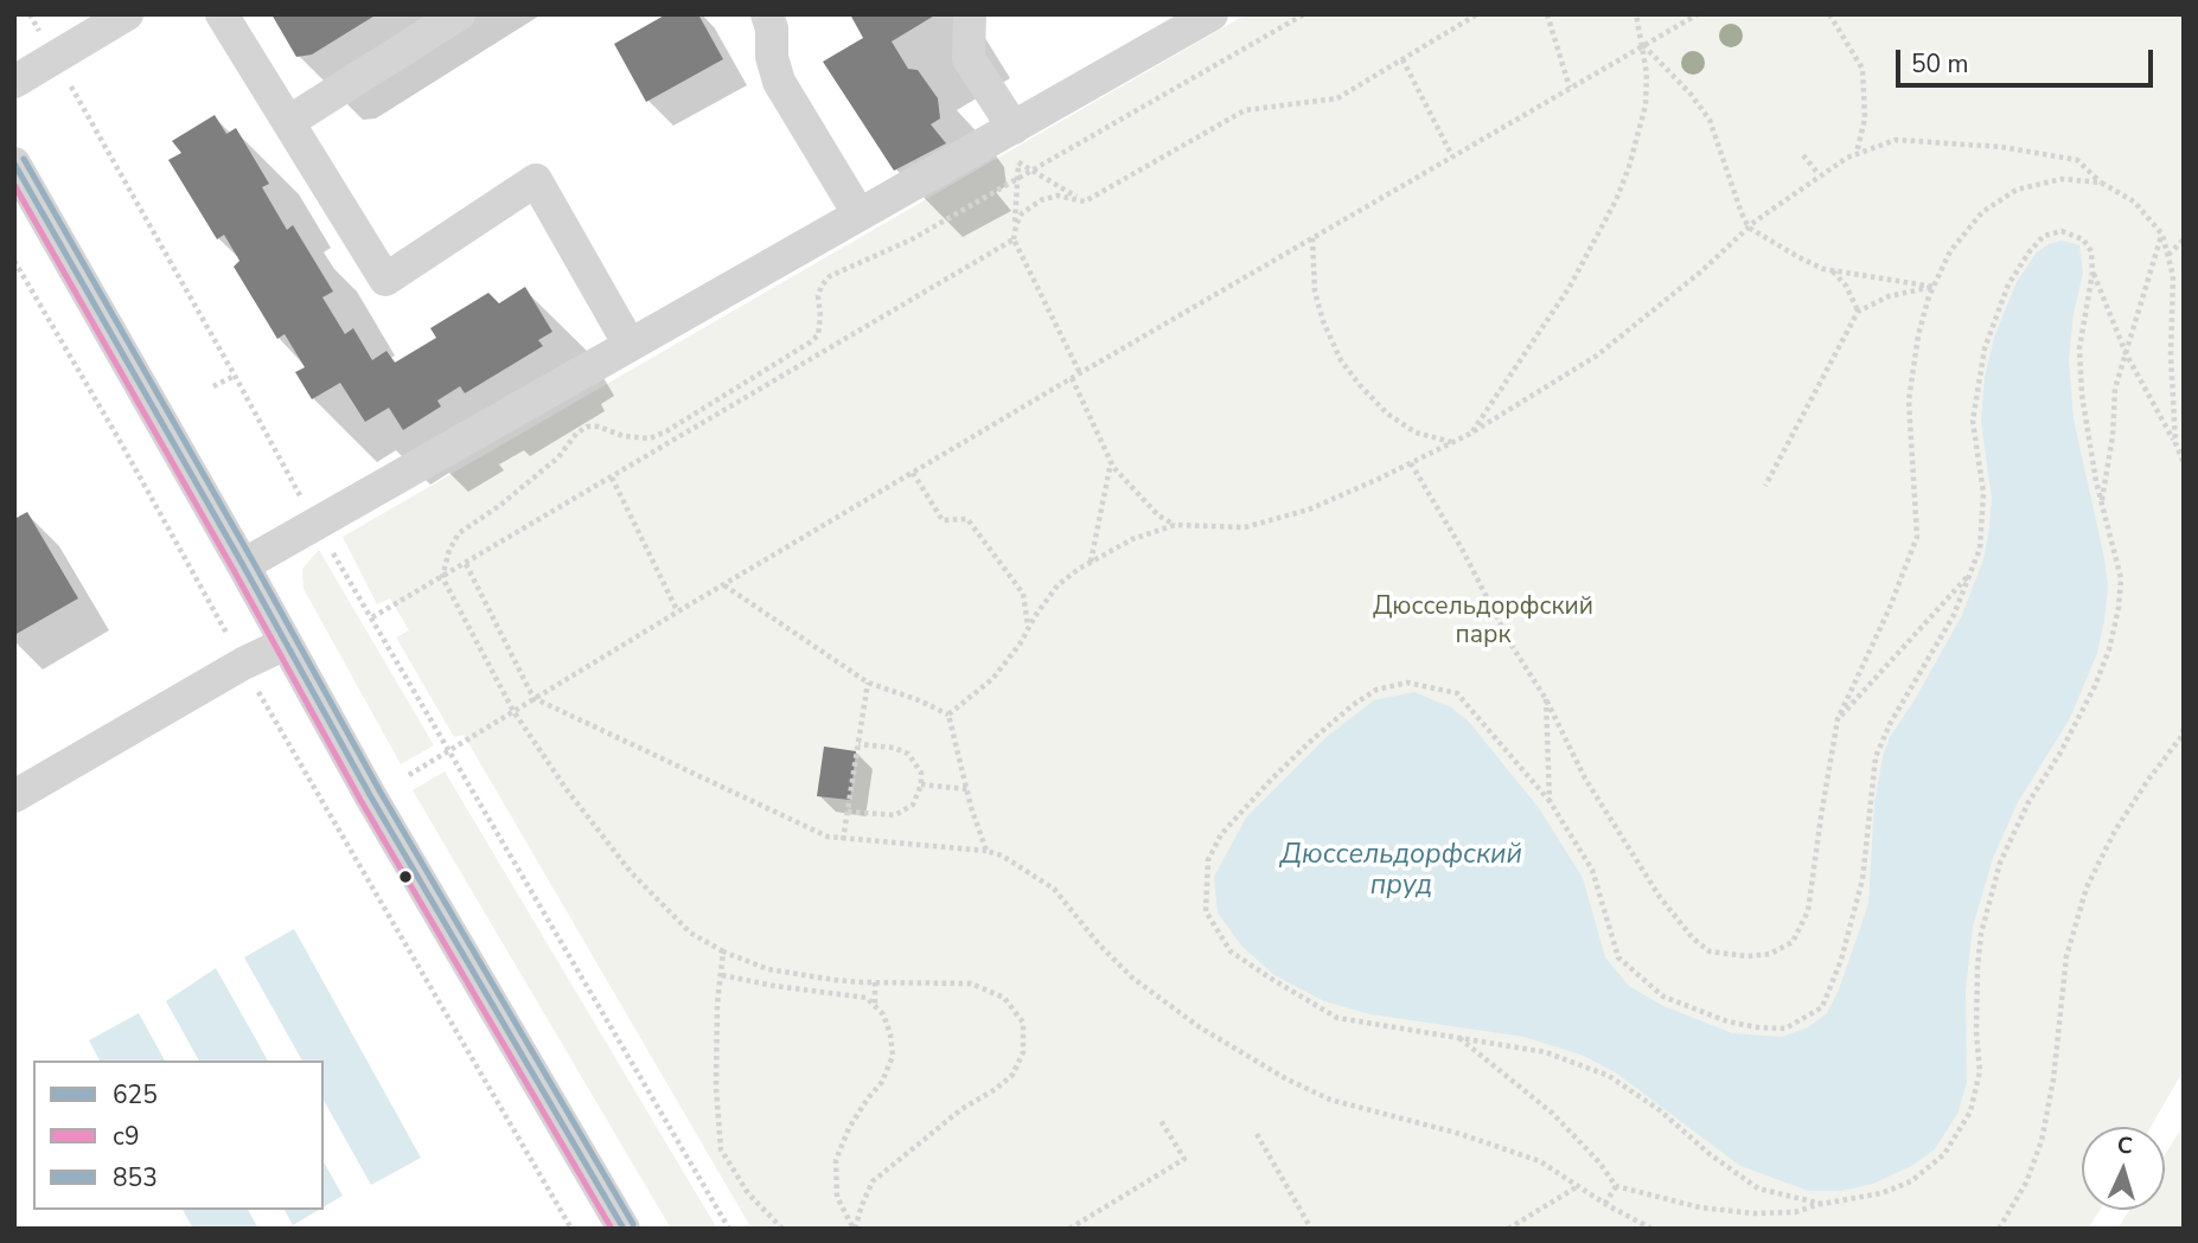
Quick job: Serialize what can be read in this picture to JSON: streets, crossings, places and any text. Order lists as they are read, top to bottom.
{
  "water": ["Дюссельдорфский пруд"],
  "parks": ["Дюссельдорфский парк"],
  "lines": ["transit line 853", "transit line 625", "transit line с9"],
  "legend": ["625", "с9", "853"],
  "scale_bar": "50 m",
  "north": "top"
}
